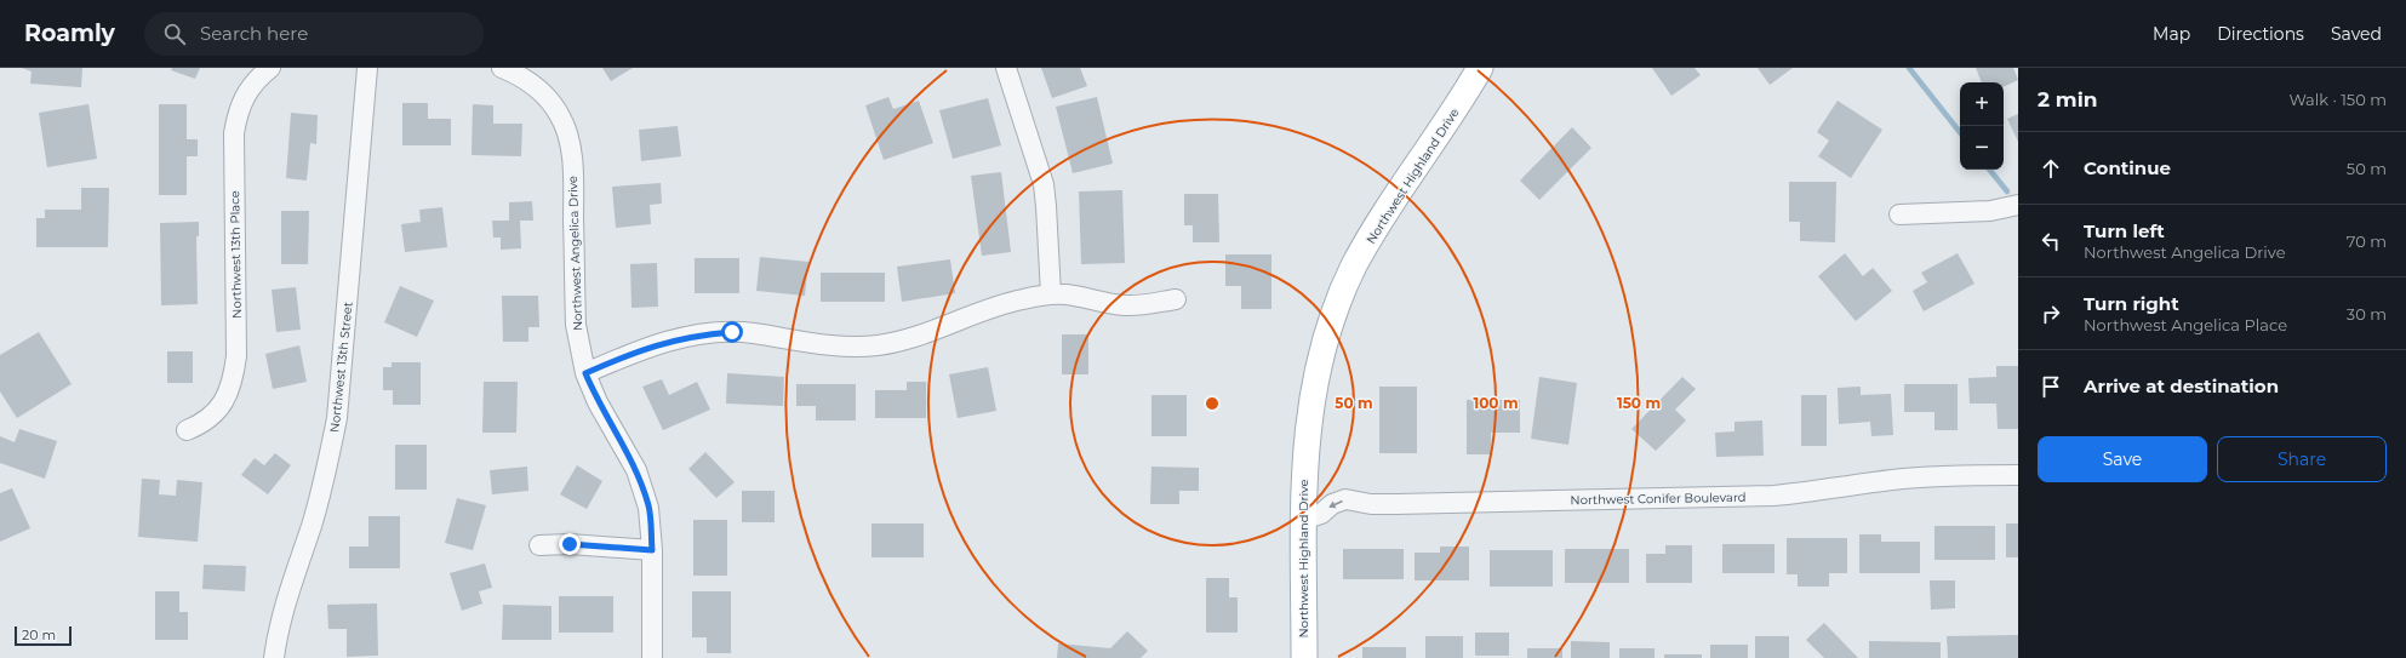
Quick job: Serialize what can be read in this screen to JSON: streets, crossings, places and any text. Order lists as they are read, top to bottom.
{
  "streets": {
    "main road": ["Northwest Highland Drive"],
    "street": [
      "Northwest Angelica Drive",
      "Northwest 13th Place",
      "Northwest 13th Street",
      "Northwest Conifer Boulevard"
    ]
  },
  "crossings": [
    ["Northwest Highland Drive", "Northwest Conifer Boulevard"]
  ],
  "one_way": ["Northwest Conifer Boulevard"],
  "scale_bar": "20 m",
  "page": {
    "header": "Roamly",
    "search": "Search here",
    "nav": ["Map", "Directions", "Saved"],
    "heading": ["2 min", "Walk · 150 m"],
    "map_buttons": ["+", "−"],
    "list": [
      ["Continue", "50 m"],
      ["Turn left", "Northwest Angelica Drive", "70 m"],
      ["Turn right", "Northwest Angelica Place", "30 m"],
      "Arrive at destination"
    ],
    "buttons": ["Save", "Share"],
    "scale": "20 m"
  },
  "rings": ["50 m", "100 m", "150 m"]
}
